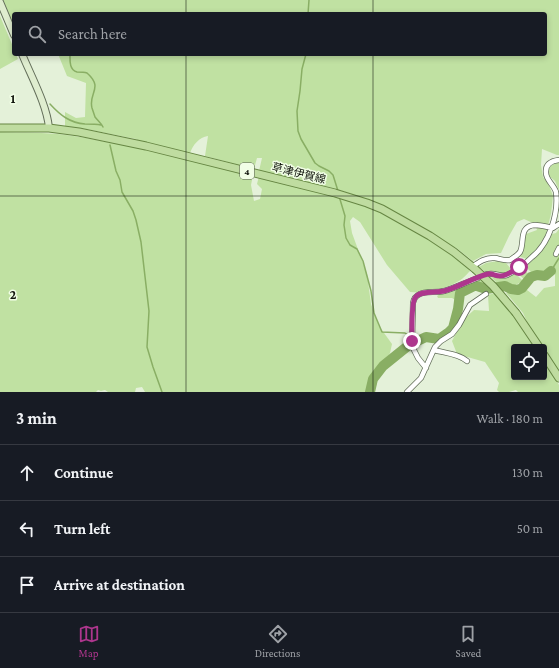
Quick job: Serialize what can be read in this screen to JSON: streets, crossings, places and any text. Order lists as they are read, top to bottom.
{
  "streets": {
    "main road": ["4", "草津伊賀線"]
  },
  "page": {
    "search": "Search here",
    "heading": ["3 min", "Walk · 180 m"],
    "list": [
      ["Continue", "130 m"],
      ["Turn left", "50 m"],
      "Arrive at destination"
    ],
    "nav": ["Map", "Directions", "Saved"]
  },
  "grid": {
    "rows": ["1", "2"]
  }
}
